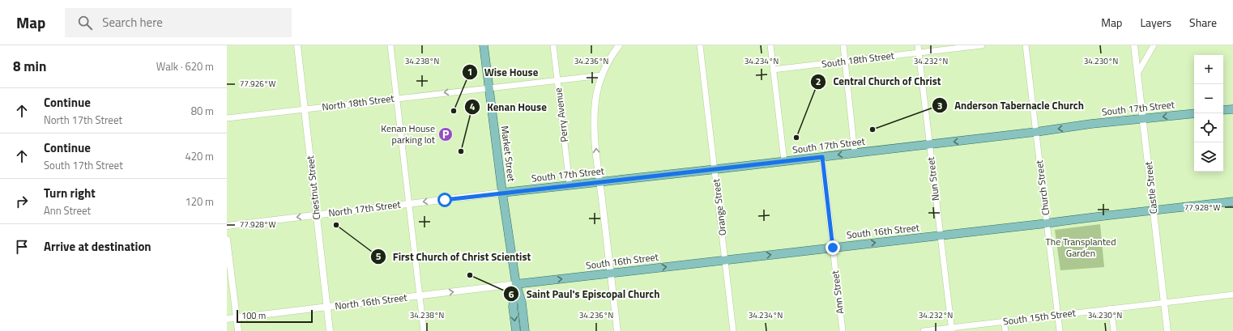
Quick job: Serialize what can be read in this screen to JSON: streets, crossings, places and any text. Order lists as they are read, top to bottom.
{
  "streets": {
    "main road": ["South 17th Street", "Market Street", "South 16th Street"],
    "street": [
      "South 18th Street",
      "North 18th Street",
      "Perry Avenue",
      "Nun Street",
      "Chestnut Street",
      "Church Street",
      "Castle Street",
      "Orange Street",
      "North 17th Street",
      "Ann Street",
      "North 16th Street",
      "South 15th Street"
    ]
  },
  "crossings": [
    ["South 18th Street", "Nun Street"],
    ["North 18th Street", "Market Street"],
    ["North 18th Street", "Chestnut Street"],
    ["South 17th Street", "Perry Avenue"],
    ["South 17th Street", "Market Street"],
    ["South 17th Street", "Nun Street"],
    ["South 17th Street", "Church Street"],
    ["South 17th Street", "Castle Street"],
    ["South 17th Street", "Orange Street"],
    ["South 17th Street", "North 17th Street"],
    ["South 17th Street", "Ann Street"],
    ["Market Street", "North 17th Street"],
    ["Market Street", "South 16th Street"],
    ["Market Street", "North 16th Street"],
    ["Nun Street", "South 16th Street"],
    ["Nun Street", "South 15th Street"],
    ["Chestnut Street", "North 17th Street"],
    ["Chestnut Street", "North 16th Street"],
    ["Church Street", "South 16th Street"],
    ["Church Street", "South 15th Street"],
    ["Castle Street", "South 16th Street"],
    ["Castle Street", "South 15th Street"],
    ["Orange Street", "South 16th Street"],
    ["South 16th Street", "Ann Street"],
    ["South 16th Street", "North 16th Street"]
  ],
  "one_way": [
    "North 18th Street",
    "South 17th Street",
    "North 17th Street",
    "South 16th Street"
  ],
  "parks": ["The Transplanted Garden"],
  "places": {
    "other": [
      "Wise House",
      "Anderson Tabernacle Church",
      "Central Church of Christ",
      "Kenan House",
      "First Church of Christ Scientist",
      "Saint Paul's Episcopal Church"
    ],
    "parking": ["Kenan House parking lot"]
  },
  "scale_bar": "100 m",
  "page": {
    "header": "Map",
    "search": "Search here",
    "nav": ["Map", "Layers", "Share"],
    "heading": ["8 min", "Walk · 620 m"],
    "map_buttons": ["+", "−"],
    "list": [
      ["Continue", "North 17th Street", "80 m"],
      ["Continue", "South 17th Street", "420 m"],
      ["Turn right", "Ann Street", "120 m"],
      "Arrive at destination"
    ],
    "scale": "100 m"
  },
  "coordinates": [
    "34.238°N",
    "34.236°N",
    "34.234°N",
    "34.232°N",
    "34.230°N",
    "77.926°W",
    "77.928°W"
  ]
}
